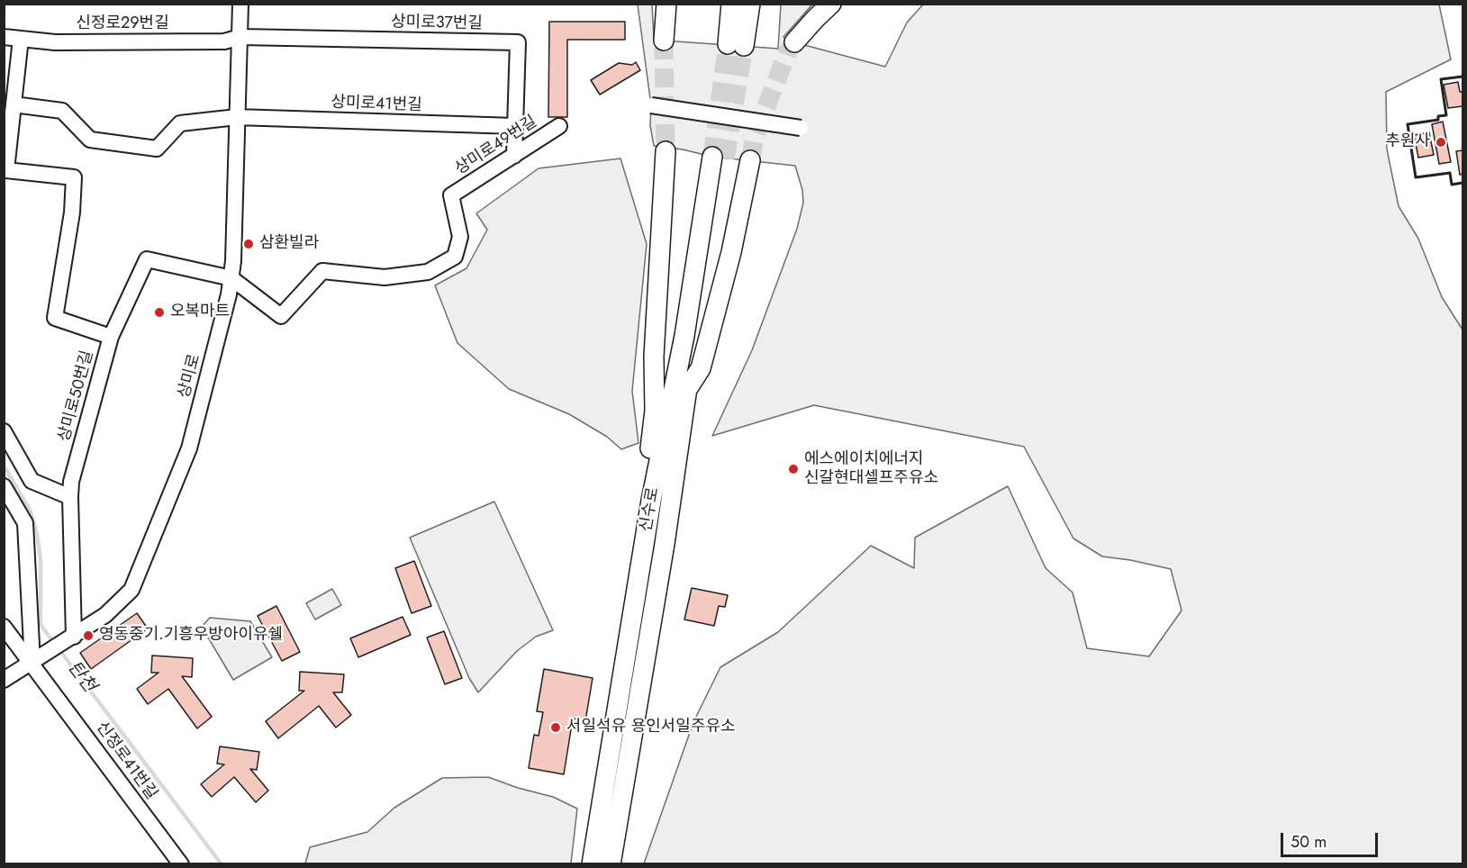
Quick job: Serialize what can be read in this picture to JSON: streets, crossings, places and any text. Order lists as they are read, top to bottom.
{
  "streets": {
    "main road": ["신수로"],
    "street": [
      "상미로37번길",
      "신정로29번길",
      "상미로41번길",
      "상미로49번길",
      "상미로",
      "상미로50번길",
      "신정로41번길"
    ]
  },
  "crossings": [
    ["상미로37번길", "신정로29번길"],
    ["상미로37번길", "상미로41번길"],
    ["상미로37번길", "상미로49번길"],
    ["상미로37번길", "상미로"],
    ["신정로29번길", "상미로"],
    ["상미로41번길", "상미로"],
    ["상미로49번길", "상미로"],
    ["상미로49번길", "상미로50번길"],
    ["상미로", "상미로50번길"],
    ["상미로", "신정로41번길"]
  ],
  "water": ["탄천"],
  "places": [
    "추원사",
    "삼환빌라",
    "오복마트",
    "에스에이치에너지 신갈현대셀프주유소",
    "영동중기.기흥우방아이유쉘",
    "서일석유 용인서일주유소"
  ],
  "scale_bar": "50 m"
}
